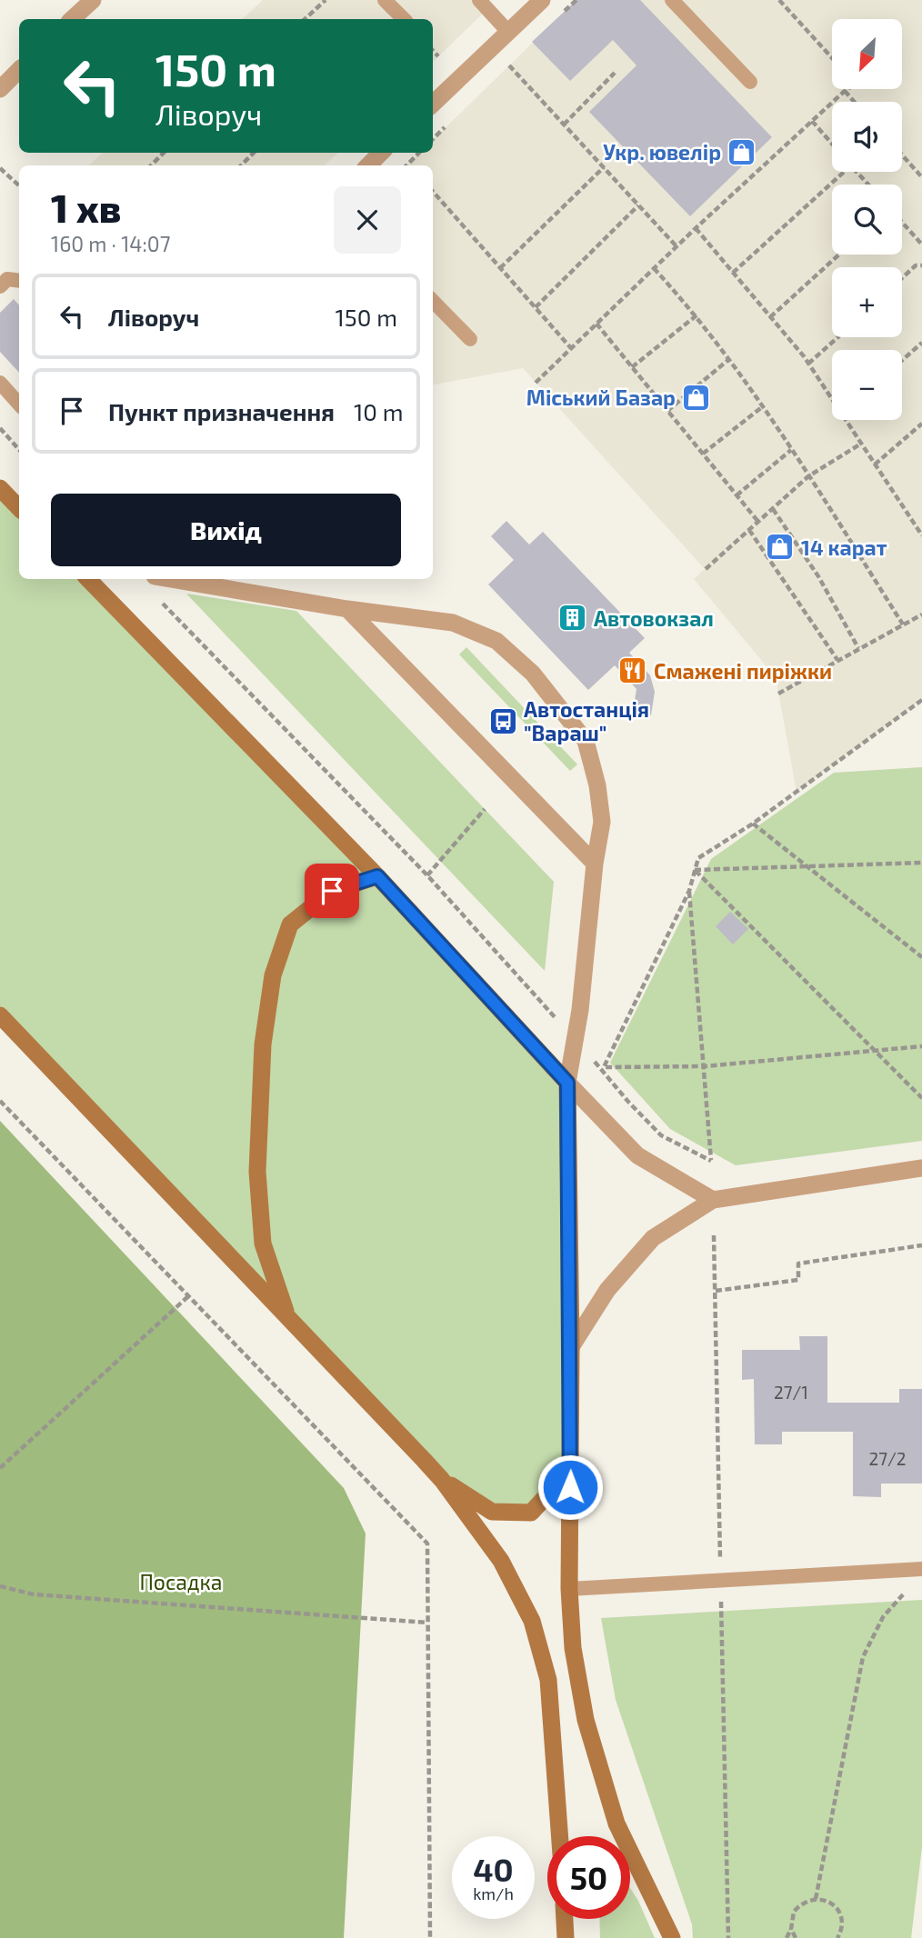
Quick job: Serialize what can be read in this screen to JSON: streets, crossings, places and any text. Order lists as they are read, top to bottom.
{
  "parks": ["Посадка"],
  "places": {
    "shop": ["Укр. ювелір", "Міський Базар", "14 карат"],
    "building": ["Автовокзал"],
    "restaurant": ["Смажені пиріжки"],
    "bus stop": ["Автостанція \"Вараш\""]
  },
  "house_numbers": ["27/1", "27/2"],
  "north": "bottom left",
  "page": {
    "map_buttons": ["+", "−"],
    "turn": ["150 m", "Ліворуч"],
    "heading": ["1 хв", "160 m · 14:07"],
    "list": [
      {
        "name": "Ліворуч",
        "value": "150 m"
      },
      {
        "name": "Пункт призначення",
        "value": "10 m"
      }
    ],
    "buttons": "Вихід",
    "speed": "40 km/h",
    "limit": "50"
  }
}
